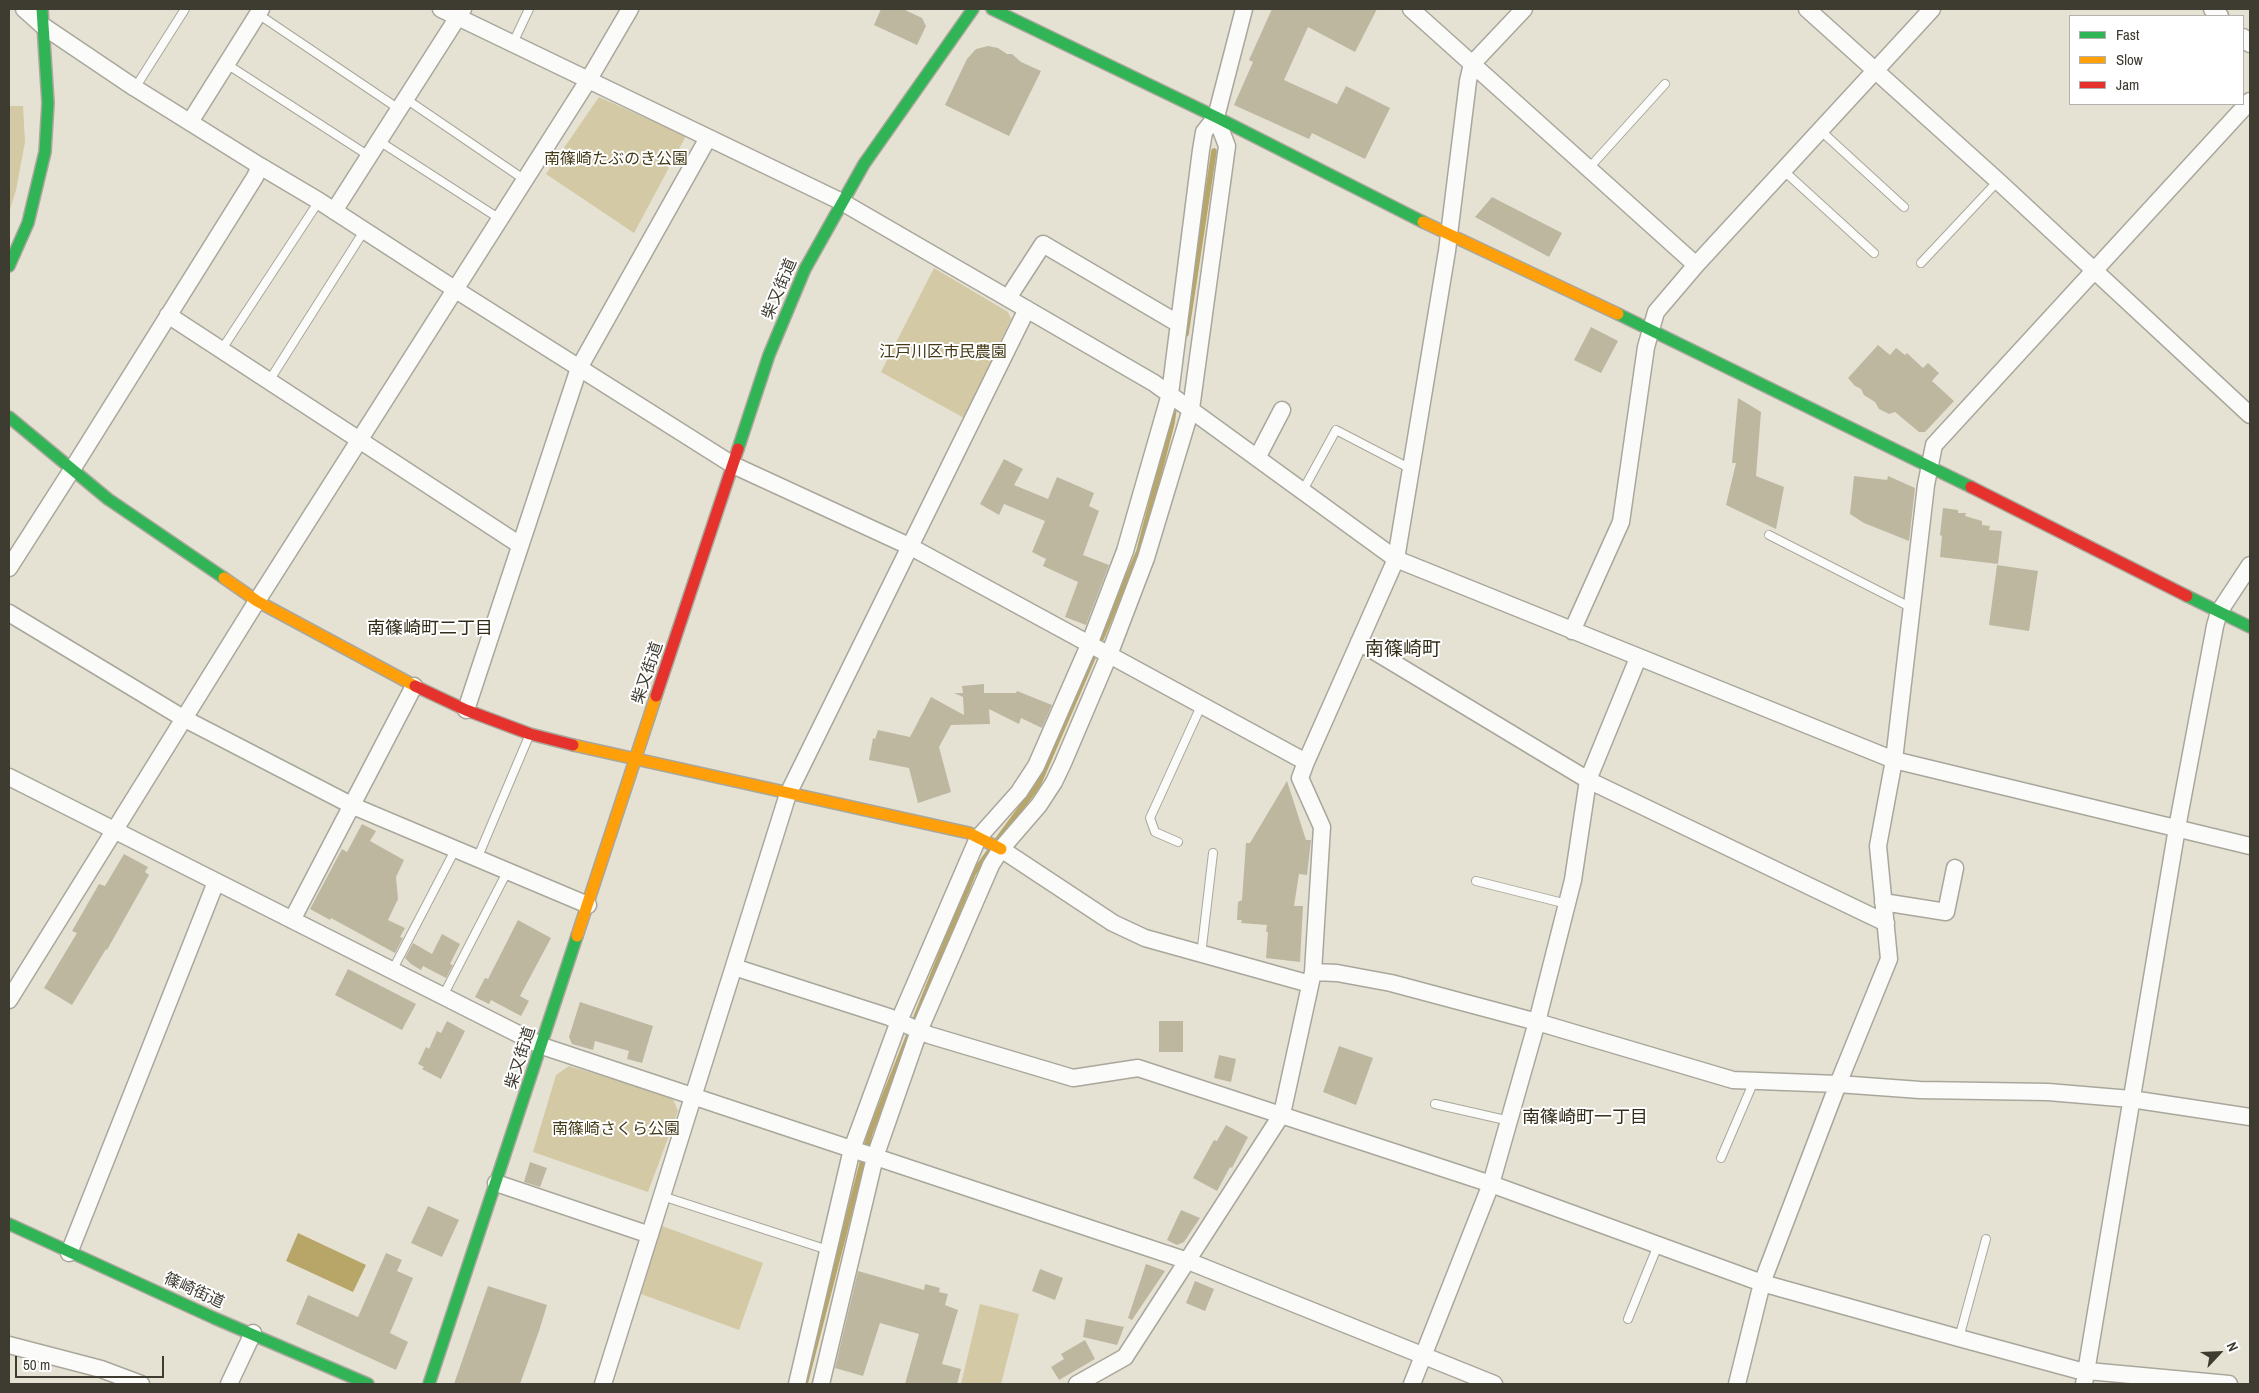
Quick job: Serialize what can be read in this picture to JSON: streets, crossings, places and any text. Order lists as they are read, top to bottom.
{
  "streets": {
    "street": ["柴又街道", "篠崎街道"]
  },
  "districts": ["南篠崎町二丁目", "南篠崎町", "南篠崎町一丁目"],
  "parks": ["南篠崎たぶのき公園", "江戸川区市民農園", "南篠崎さくら公園"],
  "legend": ["Fast", "Slow", "Jam"],
  "scale_bar": "50 m",
  "north": "top right"
}
